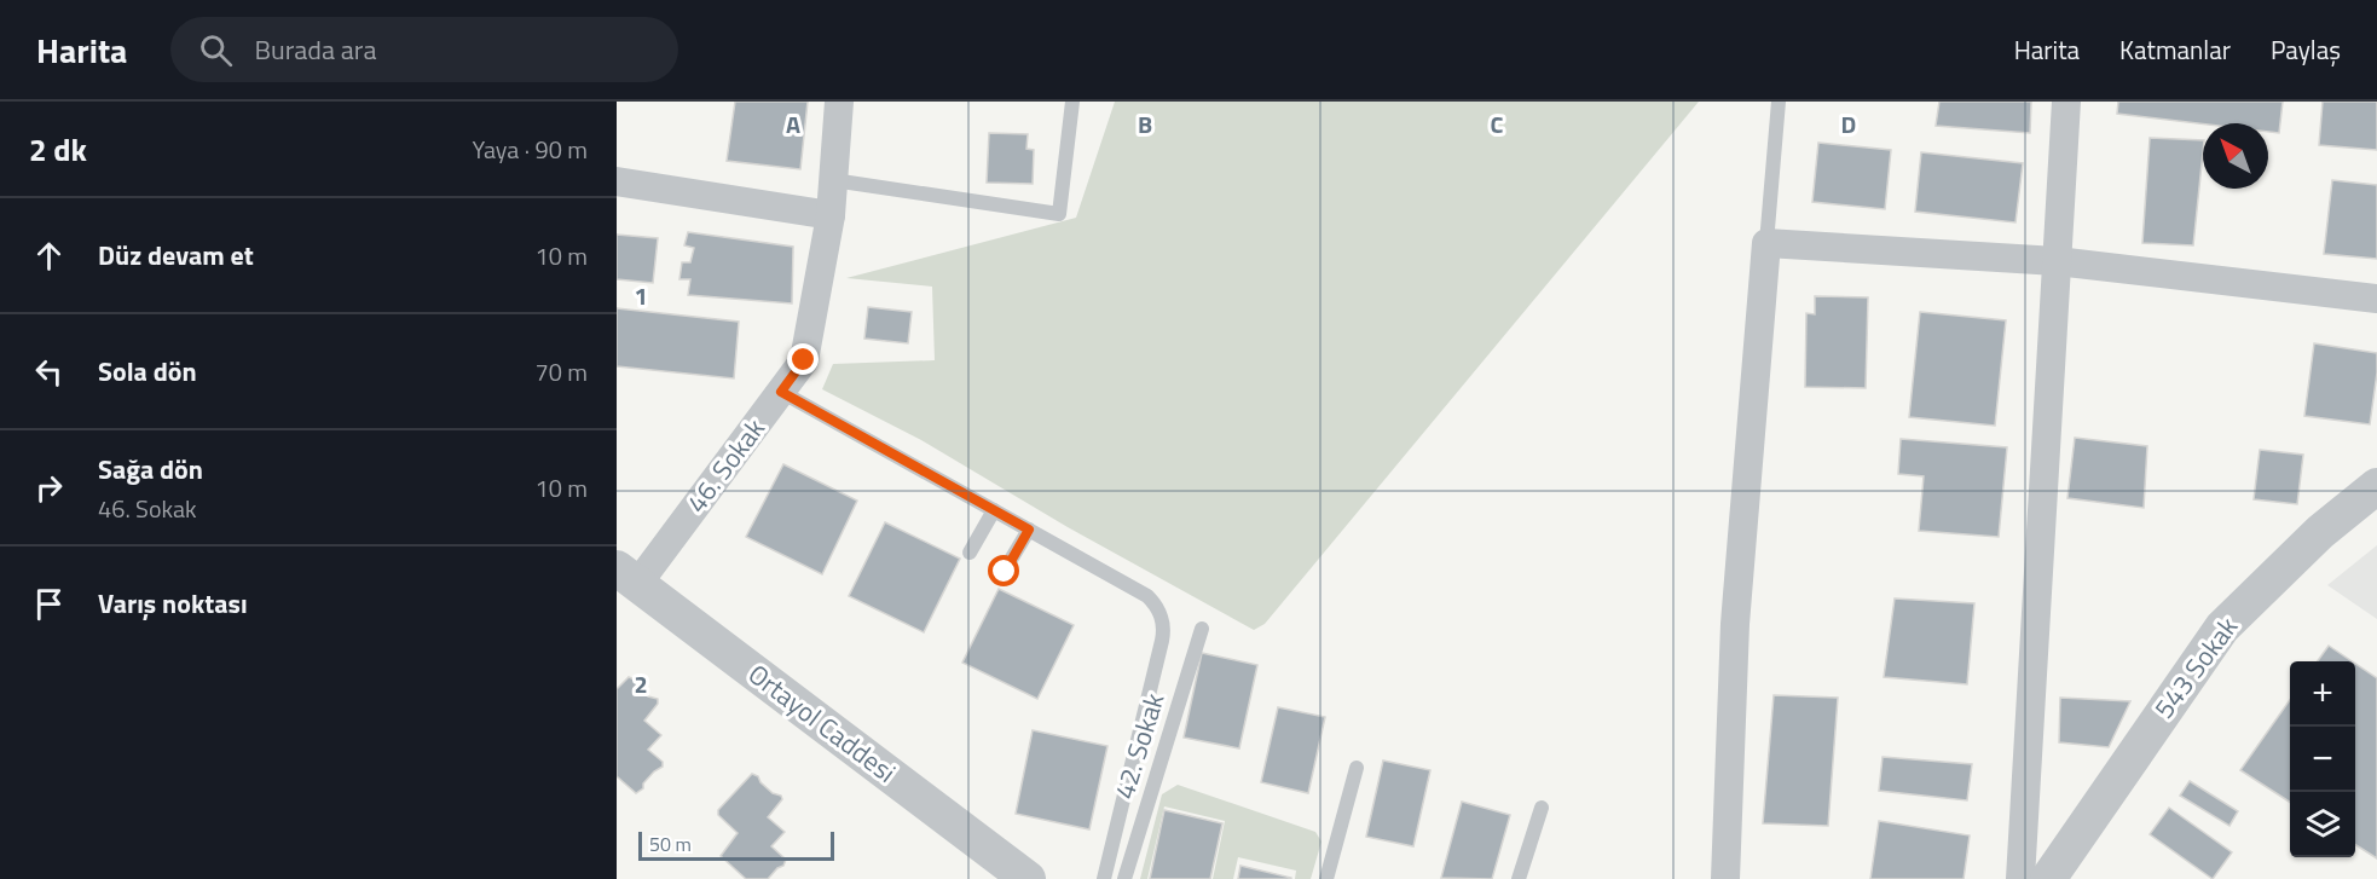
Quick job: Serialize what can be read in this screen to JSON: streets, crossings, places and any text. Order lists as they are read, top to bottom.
{
  "streets": {
    "street": ["46. Sokak", "543 Sokak", "Ortayol Caddesi"],
    "lane": ["42. Sokak"]
  },
  "crossings": [
    ["46. Sokak", "Ortayol Caddesi"]
  ],
  "scale_bar": "50 m",
  "north": "top left",
  "page": {
    "header": "Harita",
    "search": "Burada ara",
    "nav": ["Harita", "Katmanlar", "Paylaş"],
    "heading": ["2 dk", "Yaya · 90 m"],
    "list": [
      ["Düz devam et", "10 m"],
      ["Sola dön", "70 m"],
      ["Sağa dön", "46. Sokak", "10 m"],
      "Varış noktası"
    ],
    "map_buttons": ["+", "−"],
    "scale": "50 m"
  },
  "grid": {
    "columns": [
      "A",
      "B",
      "C",
      "D"
    ],
    "rows": ["1", "2"]
  }
}
